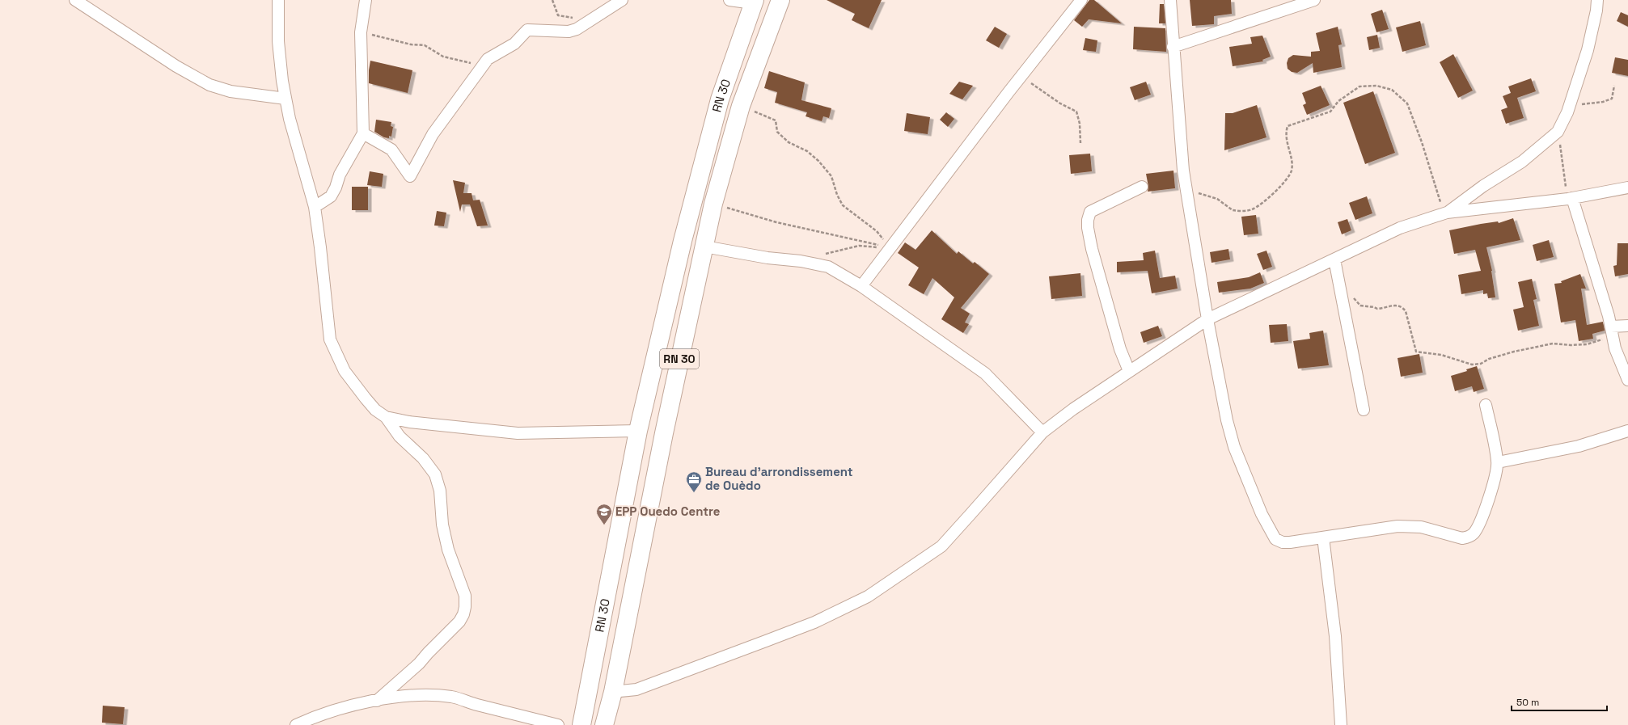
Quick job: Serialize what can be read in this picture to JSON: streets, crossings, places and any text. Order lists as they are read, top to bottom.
{
  "streets": {
    "main road": ["RN 30"]
  },
  "places": {
    "office": ["Bureau d'arrondissement de Ouèdo"],
    "school or university": ["EPP Ouedo Centre"]
  },
  "scale_bar": "50 m"
}
